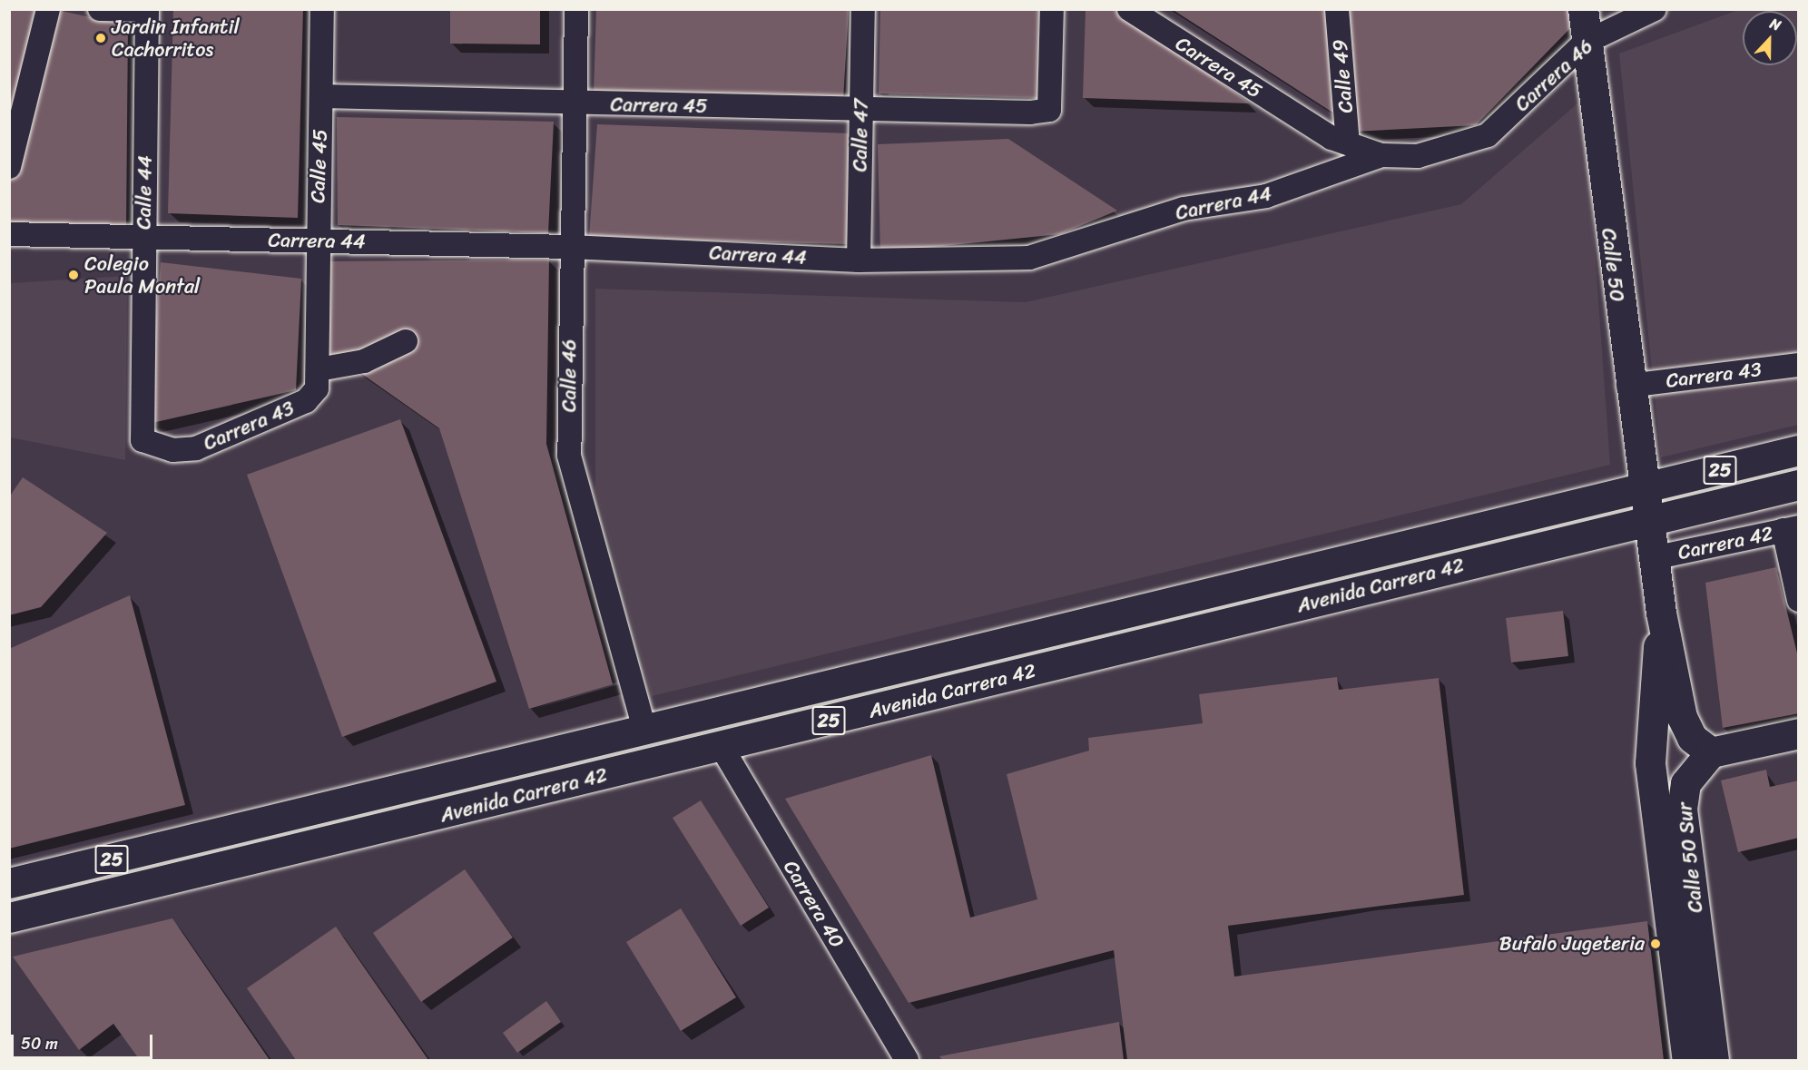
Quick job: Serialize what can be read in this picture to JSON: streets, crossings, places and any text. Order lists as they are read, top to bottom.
{
  "streets": {
    "main road": [
      "Calle 50",
      "25",
      "Avenida Carrera 42",
      "Calle 50 Sur"
    ],
    "street": [
      "Carrera 45",
      "Carrera 46",
      "Calle 49",
      "Calle 47",
      "Calle 45",
      "Calle 44",
      "Carrera 44",
      "Carrera 43",
      "Calle 46",
      "Carrera 42",
      "Carrera 40"
    ]
  },
  "crossings": [
    ["Carrera 45", "Calle 49"],
    ["Carrera 45", "Calle 47"],
    ["Carrera 45", "Calle 45"],
    ["Carrera 45", "Carrera 44"],
    ["Carrera 45", "Calle 46"],
    ["Carrera 46", "Carrera 44"],
    ["Carrera 46", "Calle 50"],
    ["Calle 47", "Carrera 44"],
    ["Calle 45", "Carrera 44"],
    ["Calle 45", "Carrera 43"],
    ["Calle 44", "Carrera 44"],
    ["Calle 44", "Carrera 43"],
    ["Carrera 44", "Calle 46"],
    ["Calle 50", "Carrera 43"],
    ["Calle 50", "Avenida Carrera 42"],
    ["Calle 50", "Calle 50 Sur"],
    ["Calle 46", "Avenida Carrera 42"],
    ["Carrera 42", "Calle 50 Sur"],
    ["Avenida Carrera 42", "Calle 50 Sur"],
    ["Avenida Carrera 42", "Carrera 40"]
  ],
  "places": ["Jardin Infantil Cachorritos", "Colegio Paula Montal", "Bufalo Jugeteria"],
  "scale_bar": "50 m",
  "north": "top"
}
